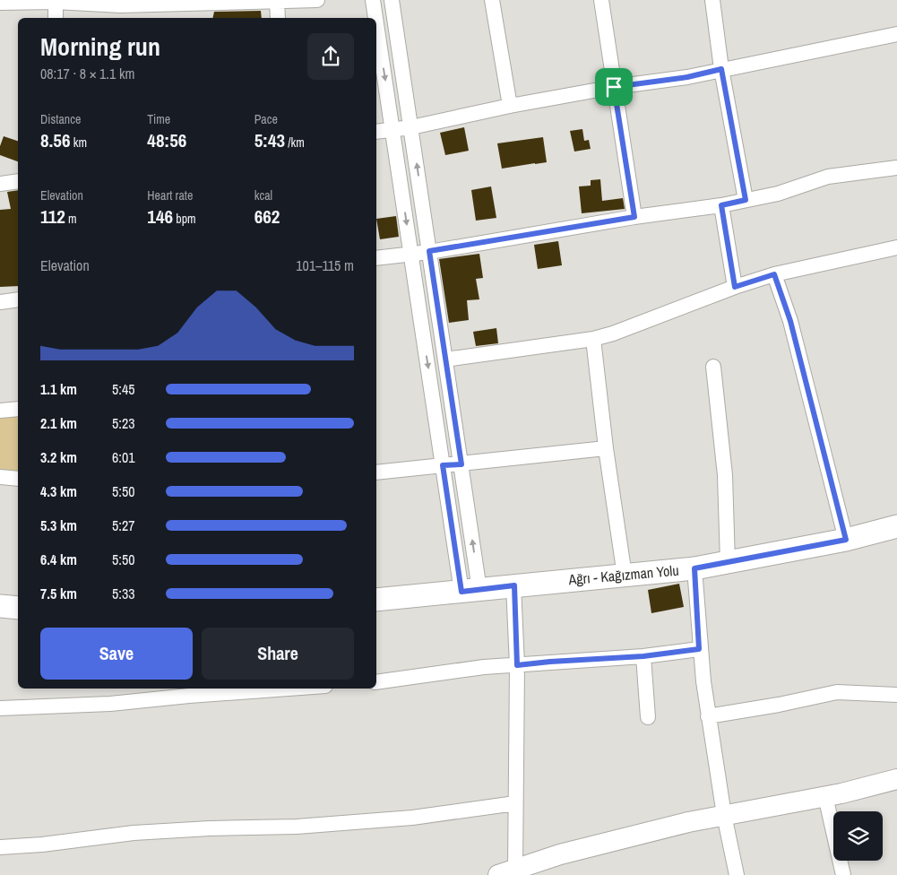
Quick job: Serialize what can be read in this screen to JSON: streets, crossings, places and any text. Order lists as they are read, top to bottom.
{
  "streets": {
    "main road": ["Ağrı - Kağızman Yolu"]
  },
  "page": {
    "heading": ["Morning run", "08:17 · 8 × 1.1 km"],
    "stats": [
      ["Distance", "8.56 km"],
      ["Time", "48:56"],
      ["Pace", "5:43 /km"],
      ["Elevation", "112 m"],
      ["Heart rate", "146 bpm"],
      ["kcal", "662"]
    ],
    "chart": ["Elevation", "101–115 m"],
    "list": [
      {
        "name": "1.1 km",
        "note": "5:45"
      },
      {
        "name": "2.1 km",
        "note": "5:23"
      },
      {
        "name": "3.2 km",
        "note": "6:01"
      },
      {
        "name": "4.3 km",
        "note": "5:50"
      },
      {
        "name": "5.3 km",
        "note": "5:27"
      },
      {
        "name": "6.4 km",
        "note": "5:50"
      },
      {
        "name": "7.5 km",
        "note": "5:33"
      }
    ],
    "buttons": ["Save", "Share"]
  }
}
